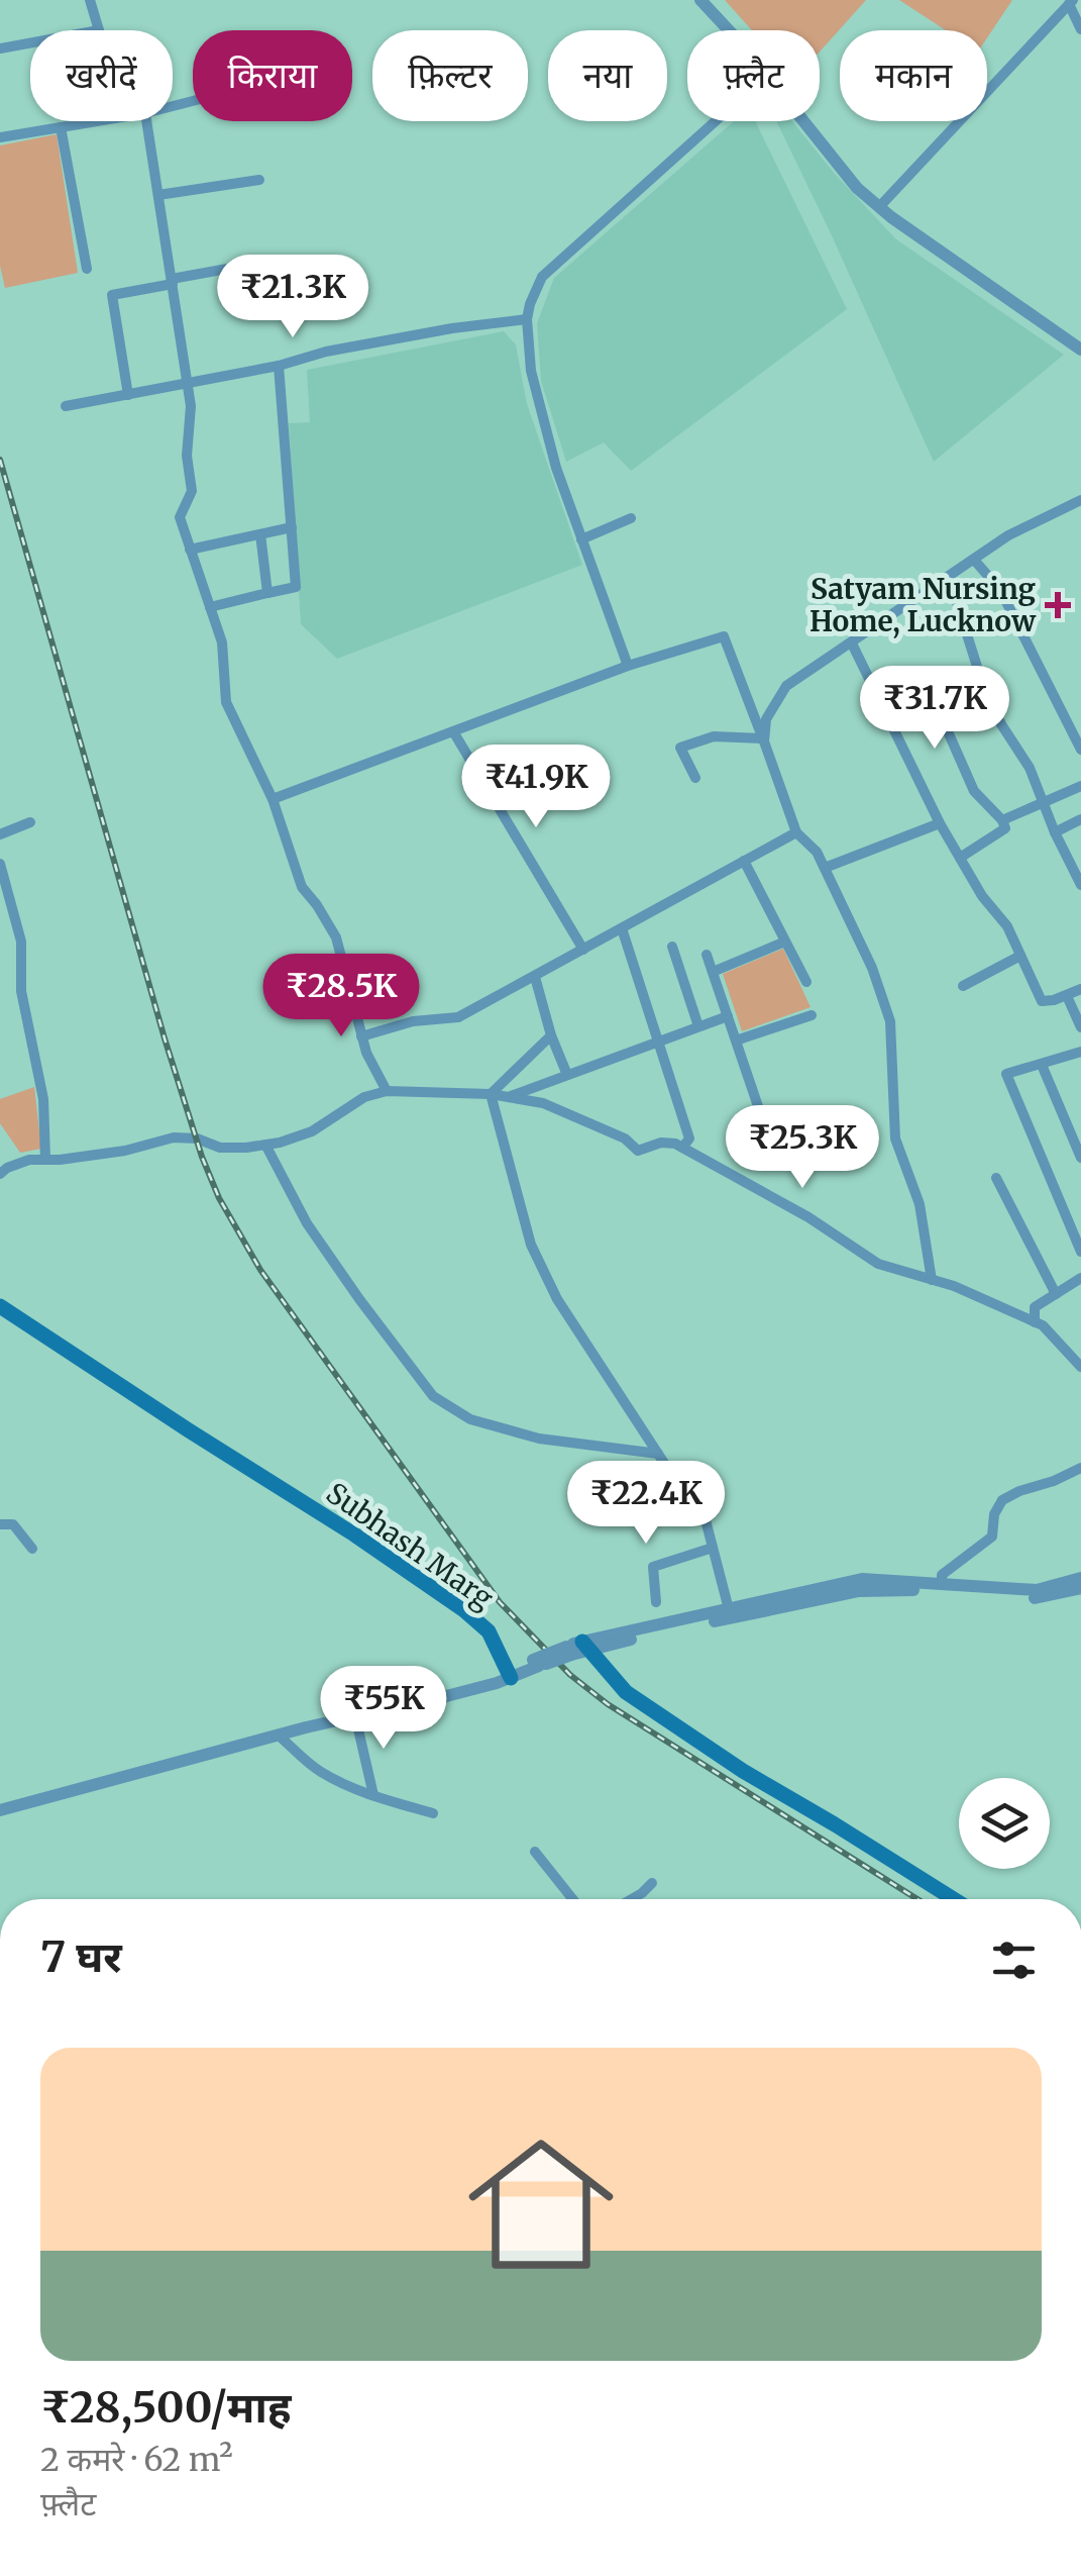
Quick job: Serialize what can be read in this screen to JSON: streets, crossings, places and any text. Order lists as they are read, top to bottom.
{
  "streets": {
    "main road": ["Subhash Marg"]
  },
  "places": {
    "health": ["Satyam Nursing Home, Lucknow"]
  },
  "page": {
    "chip": [
      "खरीदें",
      "किराया",
      "फ़िल्टर",
      "नया",
      "फ़्लैट",
      "मकान"
    ],
    "price": [
      "₹21.3K",
      "₹31.7K",
      "₹41.9K",
      "₹28.5K",
      "₹25.3K",
      "₹22.4K",
      "₹55K"
    ],
    "heading": "7 घर",
    "list": [
      {
        "name": "₹28,500/माह",
        "note": "2 कमरे · 62 m² · फ़्लैट"
      }
    ]
  }
}
